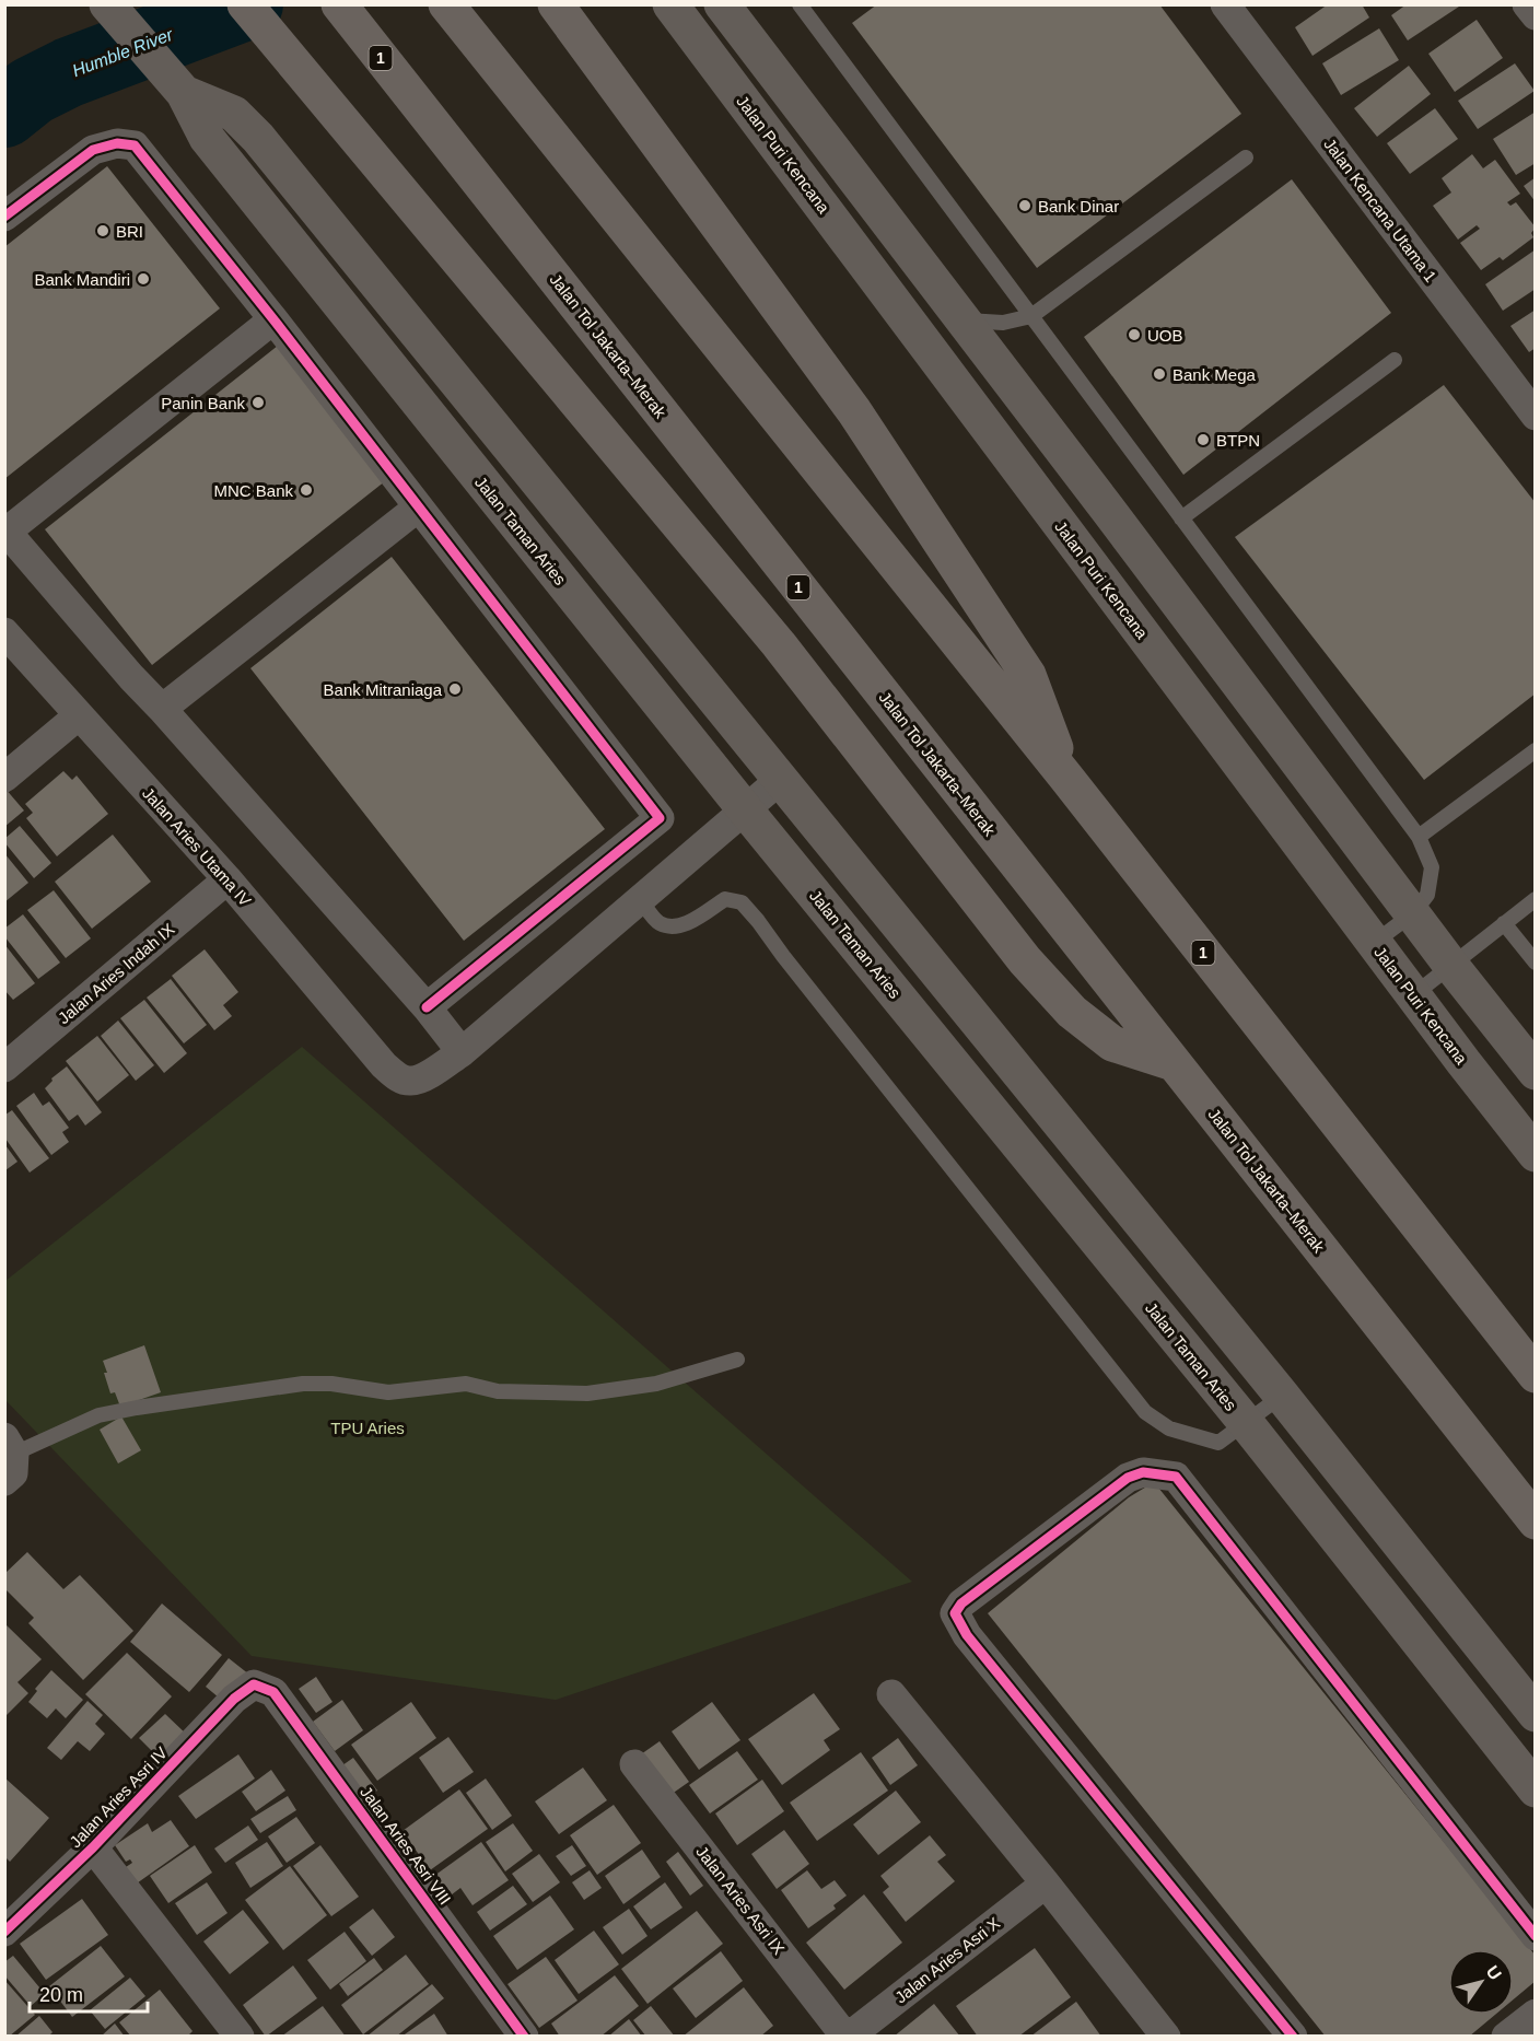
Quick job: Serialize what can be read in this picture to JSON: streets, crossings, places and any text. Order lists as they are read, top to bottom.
{
  "streets": {
    "highway": ["1", "Jalan Tol Jakarta–Merak"],
    "main road": ["Jalan Puri Kencana", "Jalan Taman Aries"],
    "street": [
      "Jalan Kencana Utama 1",
      "Jalan Aries Utama IV",
      "Jalan Aries Indah IX",
      "Jalan Aries Asri IV",
      "Jalan Aries Asri VIII",
      "Jalan Aries Asri IX",
      "Jalan Aries Asri X"
    ]
  },
  "crossings": [
    ["Jalan Aries Utama IV", "Jalan Aries Indah IX"],
    ["Jalan Aries Asri IV", "Jalan Aries Asri VIII"],
    ["Jalan Aries Asri IX", "Jalan Aries Asri X"]
  ],
  "water": ["Humble River"],
  "parks": ["TPU Aries"],
  "places": [
    "Bank Dinar",
    "BRI",
    "Bank Mandiri",
    "UOB",
    "Bank Mega",
    "Panin Bank",
    "BTPN",
    "MNC Bank",
    "Bank Mitraniaga"
  ],
  "scale_bar": "20 m",
  "north": "top right"
}
